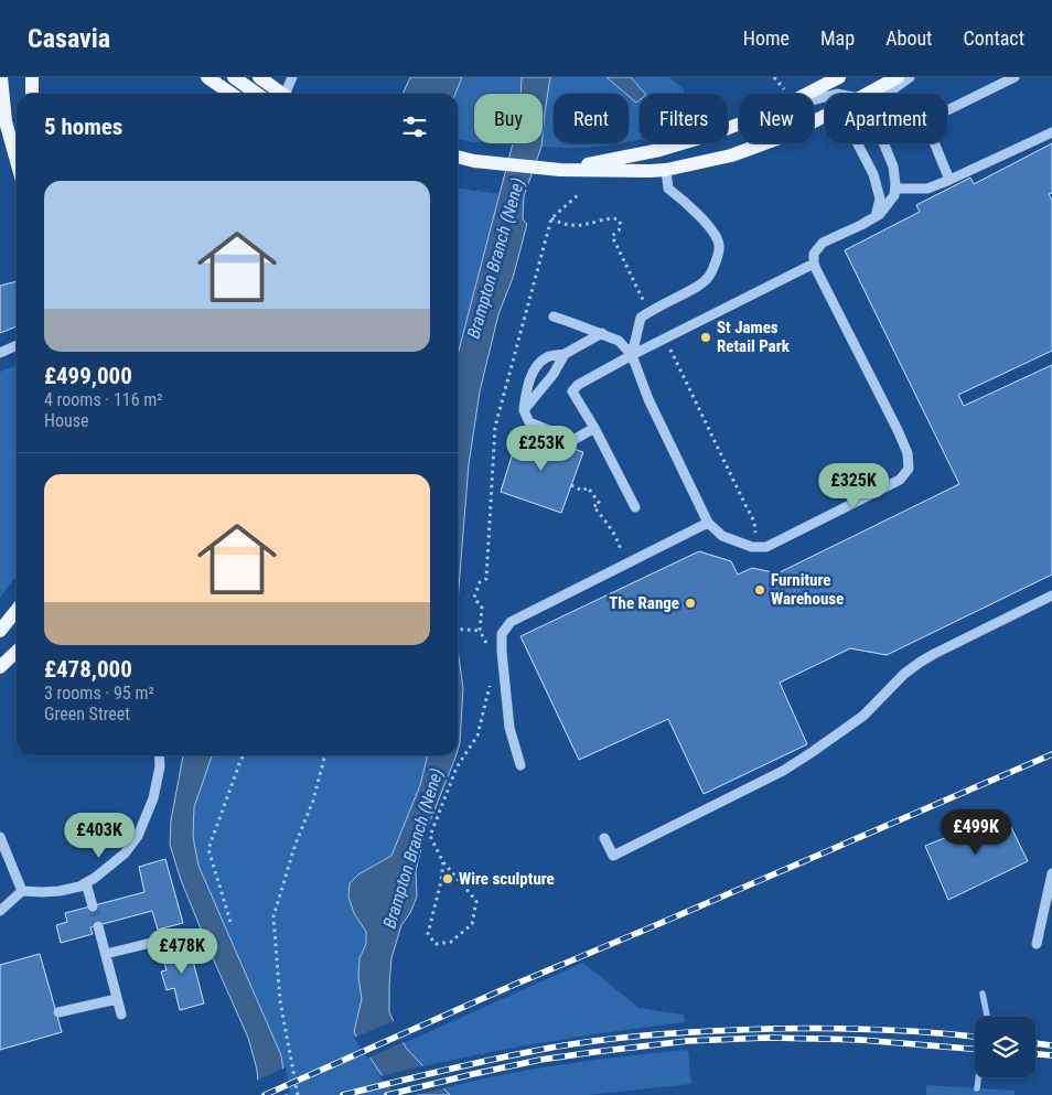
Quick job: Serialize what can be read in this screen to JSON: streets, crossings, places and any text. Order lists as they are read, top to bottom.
{
  "water": ["Brampton Branch (Nene)"],
  "places": [
    "St James Retail Park",
    "Furniture Warehouse",
    "The Range",
    "Wire sculpture"
  ],
  "page": {
    "header": "Casavia",
    "nav": [
      "Home",
      "Map",
      "About",
      "Contact"
    ],
    "chip": [
      "Buy",
      "Rent",
      "Filters",
      "New",
      "Apartment"
    ],
    "heading": "5 homes",
    "list": [
      {
        "name": "£499,000",
        "note": "4 rooms · 116 m² · House"
      },
      {
        "name": "£478,000",
        "note": "3 rooms · 95 m² · Green Street"
      }
    ],
    "price": [
      "£253K",
      "£325K",
      "£499K",
      "£403K",
      "£478K"
    ]
  }
}
